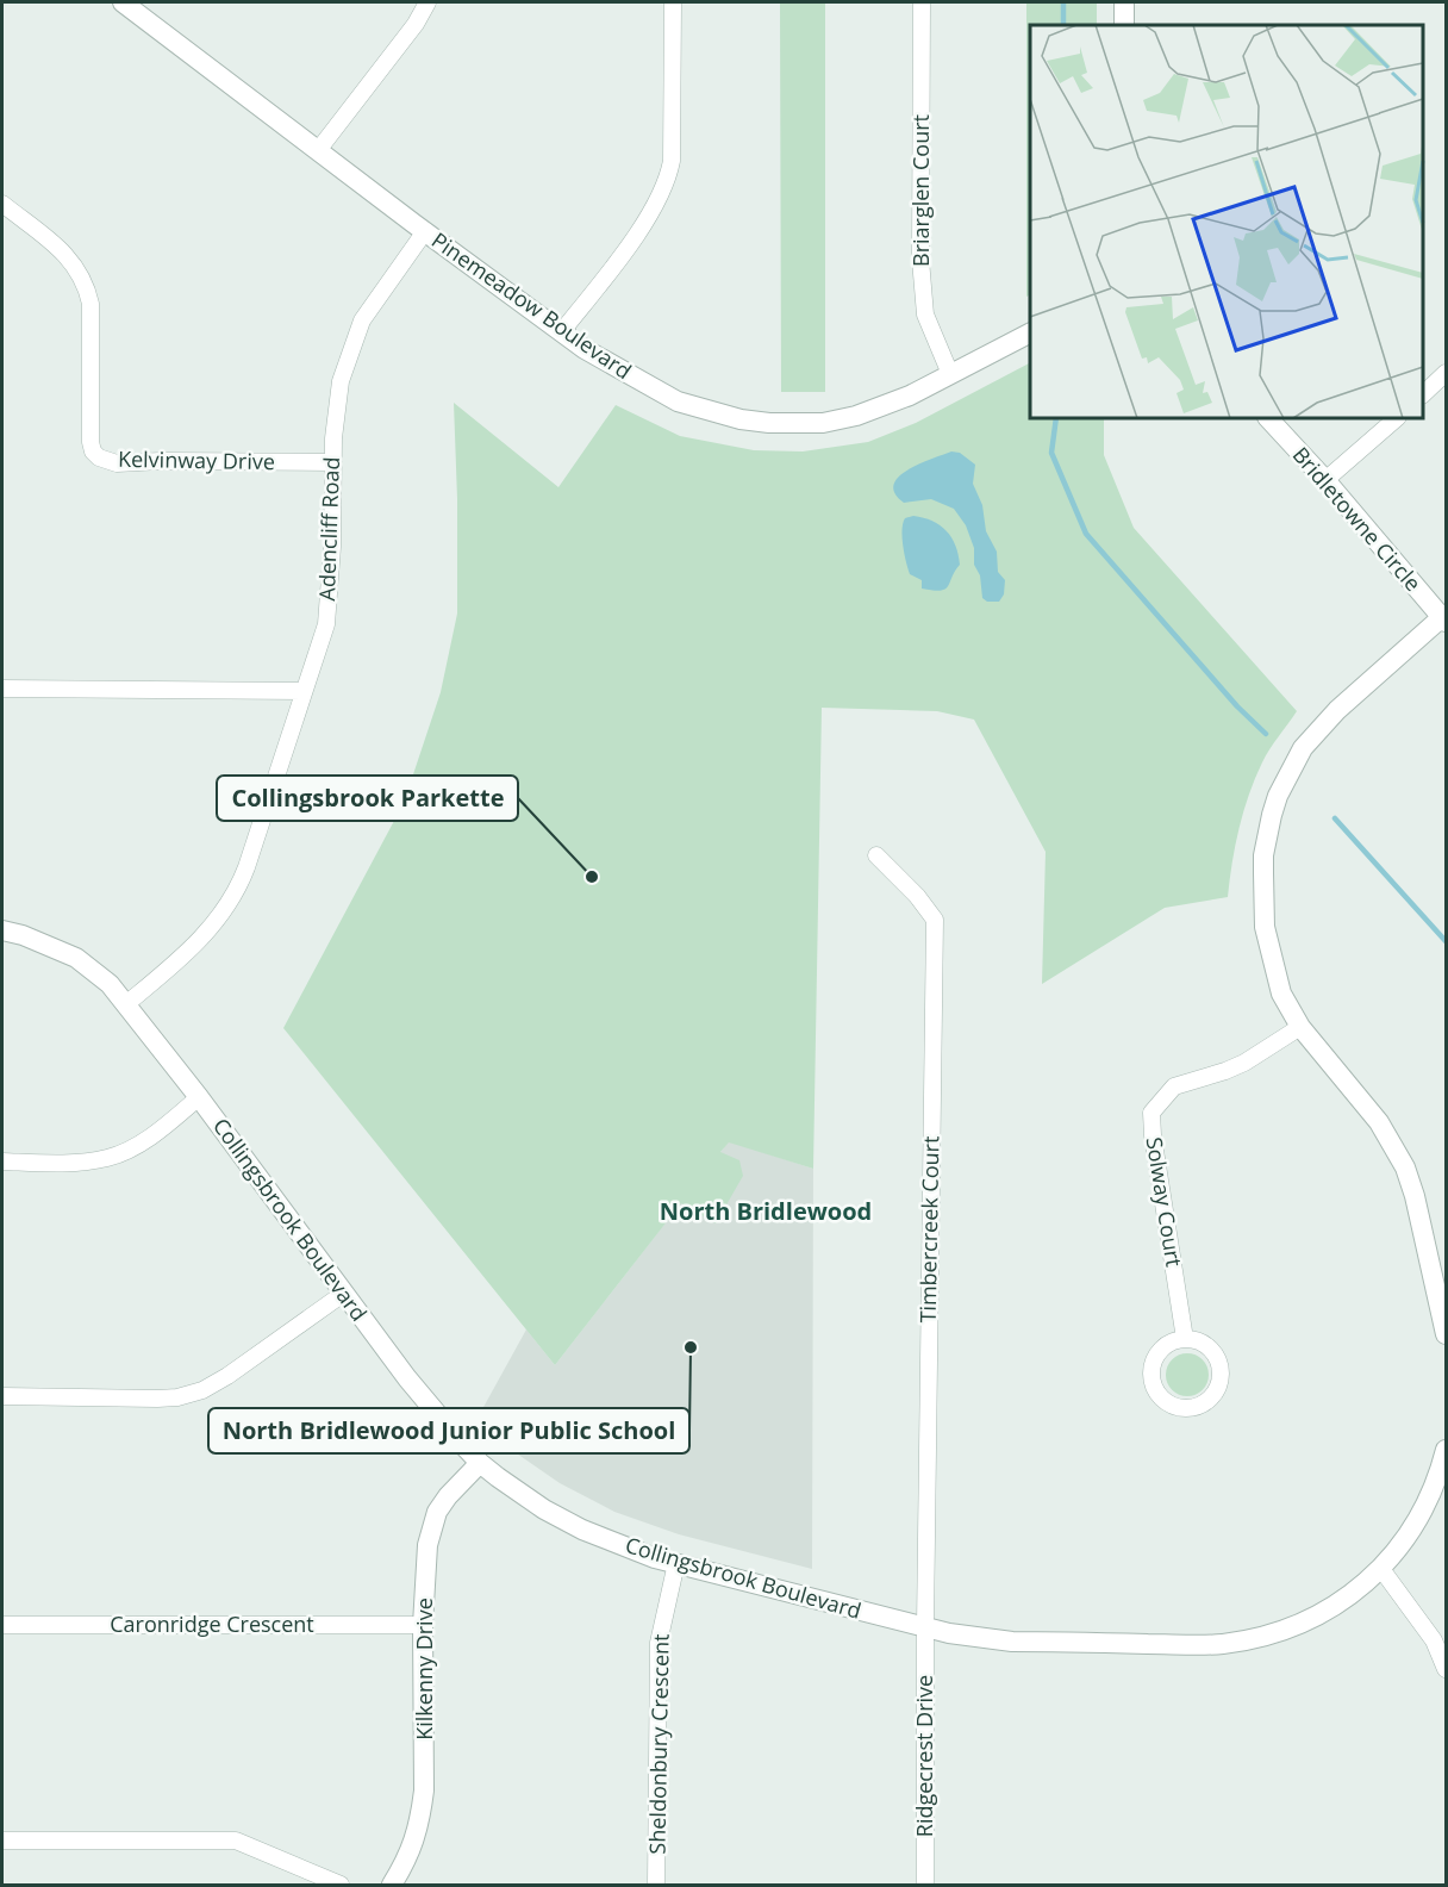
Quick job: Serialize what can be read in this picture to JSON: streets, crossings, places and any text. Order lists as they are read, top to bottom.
{
  "streets": {
    "street": [
      "Briarglen Court",
      "Pinemeadow Boulevard",
      "Kelvinway Drive",
      "Bridletowne Circle",
      "Adencliff Road",
      "Solway Court",
      "Collingsbrook Boulevard",
      "Timbercreek Court",
      "Caronridge Crescent",
      "Kilkenny Drive",
      "Sheldonbury Crescent",
      "Ridgecrest Drive"
    ]
  },
  "crossings": [
    ["Briarglen Court", "Pinemeadow Boulevard"],
    ["Pinemeadow Boulevard", "Adencliff Road"],
    ["Kelvinway Drive", "Adencliff Road"],
    ["Adencliff Road", "Collingsbrook Boulevard"],
    ["Collingsbrook Boulevard", "Timbercreek Court"],
    ["Collingsbrook Boulevard", "Kilkenny Drive"],
    ["Collingsbrook Boulevard", "Sheldonbury Crescent"],
    ["Collingsbrook Boulevard", "Ridgecrest Drive"],
    ["Timbercreek Court", "Ridgecrest Drive"],
    ["Caronridge Crescent", "Kilkenny Drive"]
  ],
  "districts": ["North Bridlewood"],
  "places": ["Collingsbrook Parkette", "North Bridlewood Junior Public School"]
}
